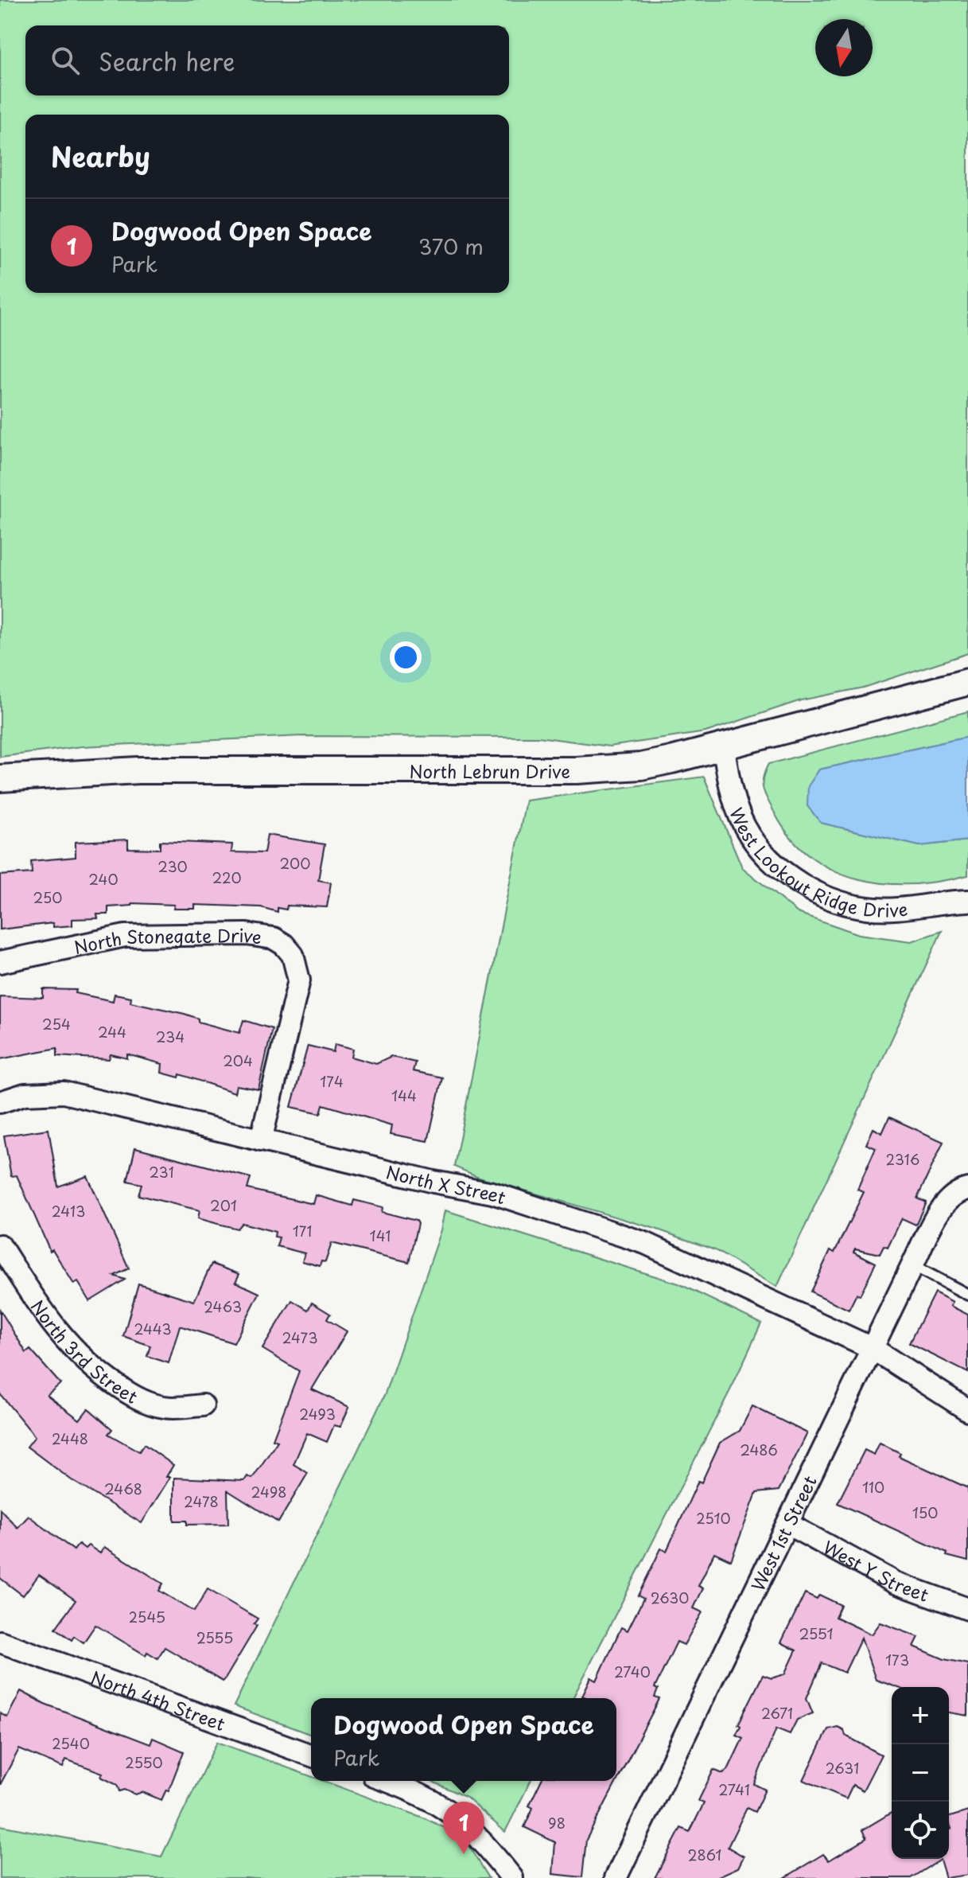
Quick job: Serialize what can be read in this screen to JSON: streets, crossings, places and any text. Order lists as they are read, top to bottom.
{
  "streets": {
    "street": [
      "North Lebrun Drive",
      "West Lookout Ridge Drive",
      "North Stonegate Drive",
      "North X Street",
      "North 3rd Street",
      "West 1st Street",
      "West Y Street",
      "North 4th Street"
    ]
  },
  "crossings": [
    ["North Lebrun Drive", "West Lookout Ridge Drive"],
    ["North Stonegate Drive", "North X Street"],
    ["North X Street", "West 1st Street"],
    ["West 1st Street", "West Y Street"]
  ],
  "house_numbers": [
    "200",
    "230",
    "220",
    "240",
    "250",
    "254",
    "244",
    "234",
    "204",
    "174",
    "144",
    "2316",
    "231",
    "201",
    "2413",
    "171",
    "141",
    "2463",
    "2443",
    "2473",
    "2493",
    "2448",
    "2486",
    "110",
    "2468",
    "2498",
    "2478",
    "150",
    "2510",
    "2630",
    "2545",
    "2551",
    "2555",
    "173",
    "2740",
    "2671",
    "2540",
    "2550",
    "2631",
    "2741",
    "98",
    "2861"
  ],
  "north": "bottom",
  "page": {
    "search": "Search here",
    "heading": "Nearby",
    "list": [
      {
        "mark": "1",
        "name": "Dogwood Open Space",
        "note": "Park",
        "value": "370 m"
      }
    ],
    "map_buttons": ["+", "−"],
    "popup": ["Dogwood Open Space", "Park"],
    "pins": "1"
  }
}
